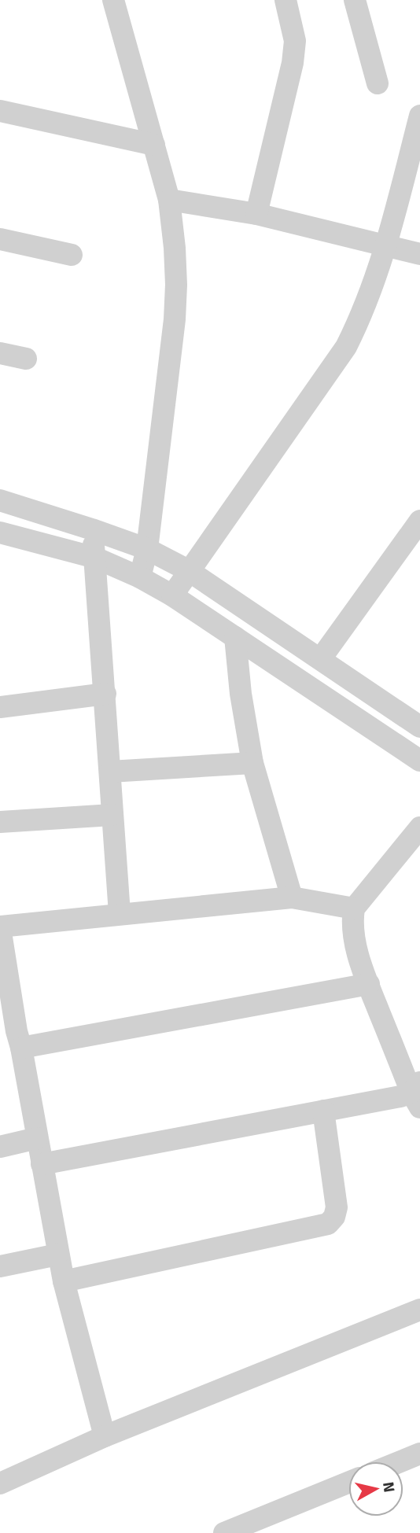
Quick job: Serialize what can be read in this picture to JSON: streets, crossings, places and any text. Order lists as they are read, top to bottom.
{
  "north": "right"
}
